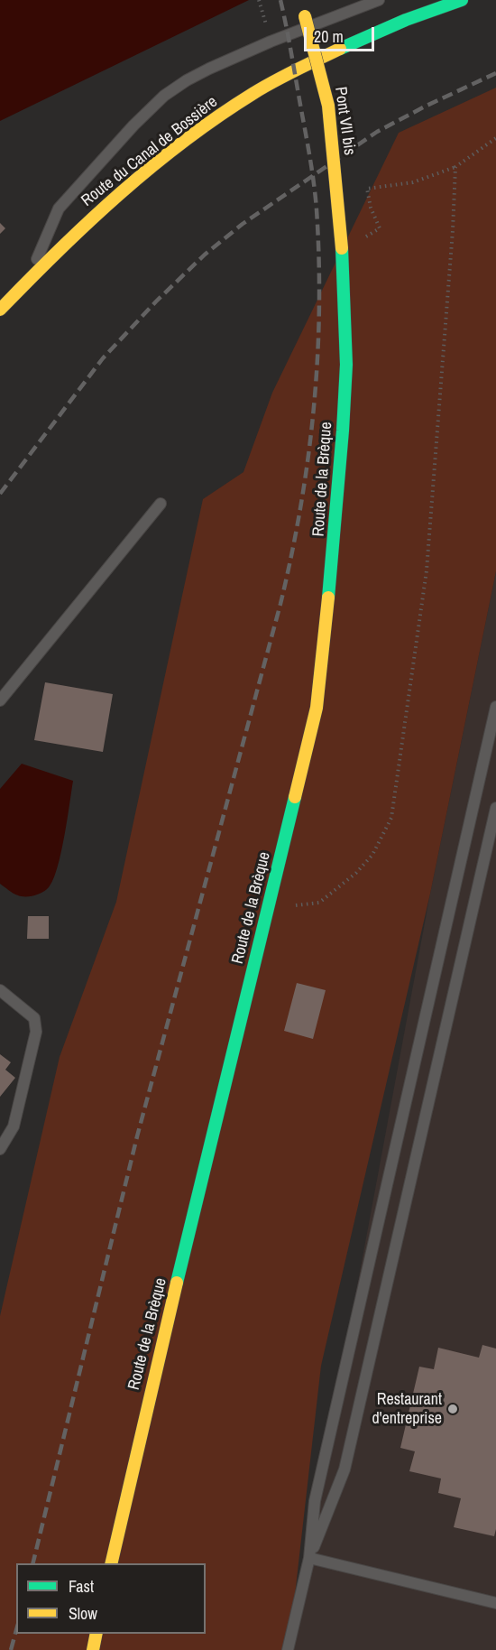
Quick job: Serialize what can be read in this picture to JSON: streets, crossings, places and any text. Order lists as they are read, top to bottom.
{
  "streets": {
    "main road": ["Pont VII bis", "Route du Canal de Bossière", "Route de la Brèque"]
  },
  "crossings": [
    ["Pont VII bis", "Route de la Brèque"]
  ],
  "places": ["Restaurant d'entreprise"],
  "legend": ["Fast", "Slow"],
  "scale_bar": "20 m"
}
